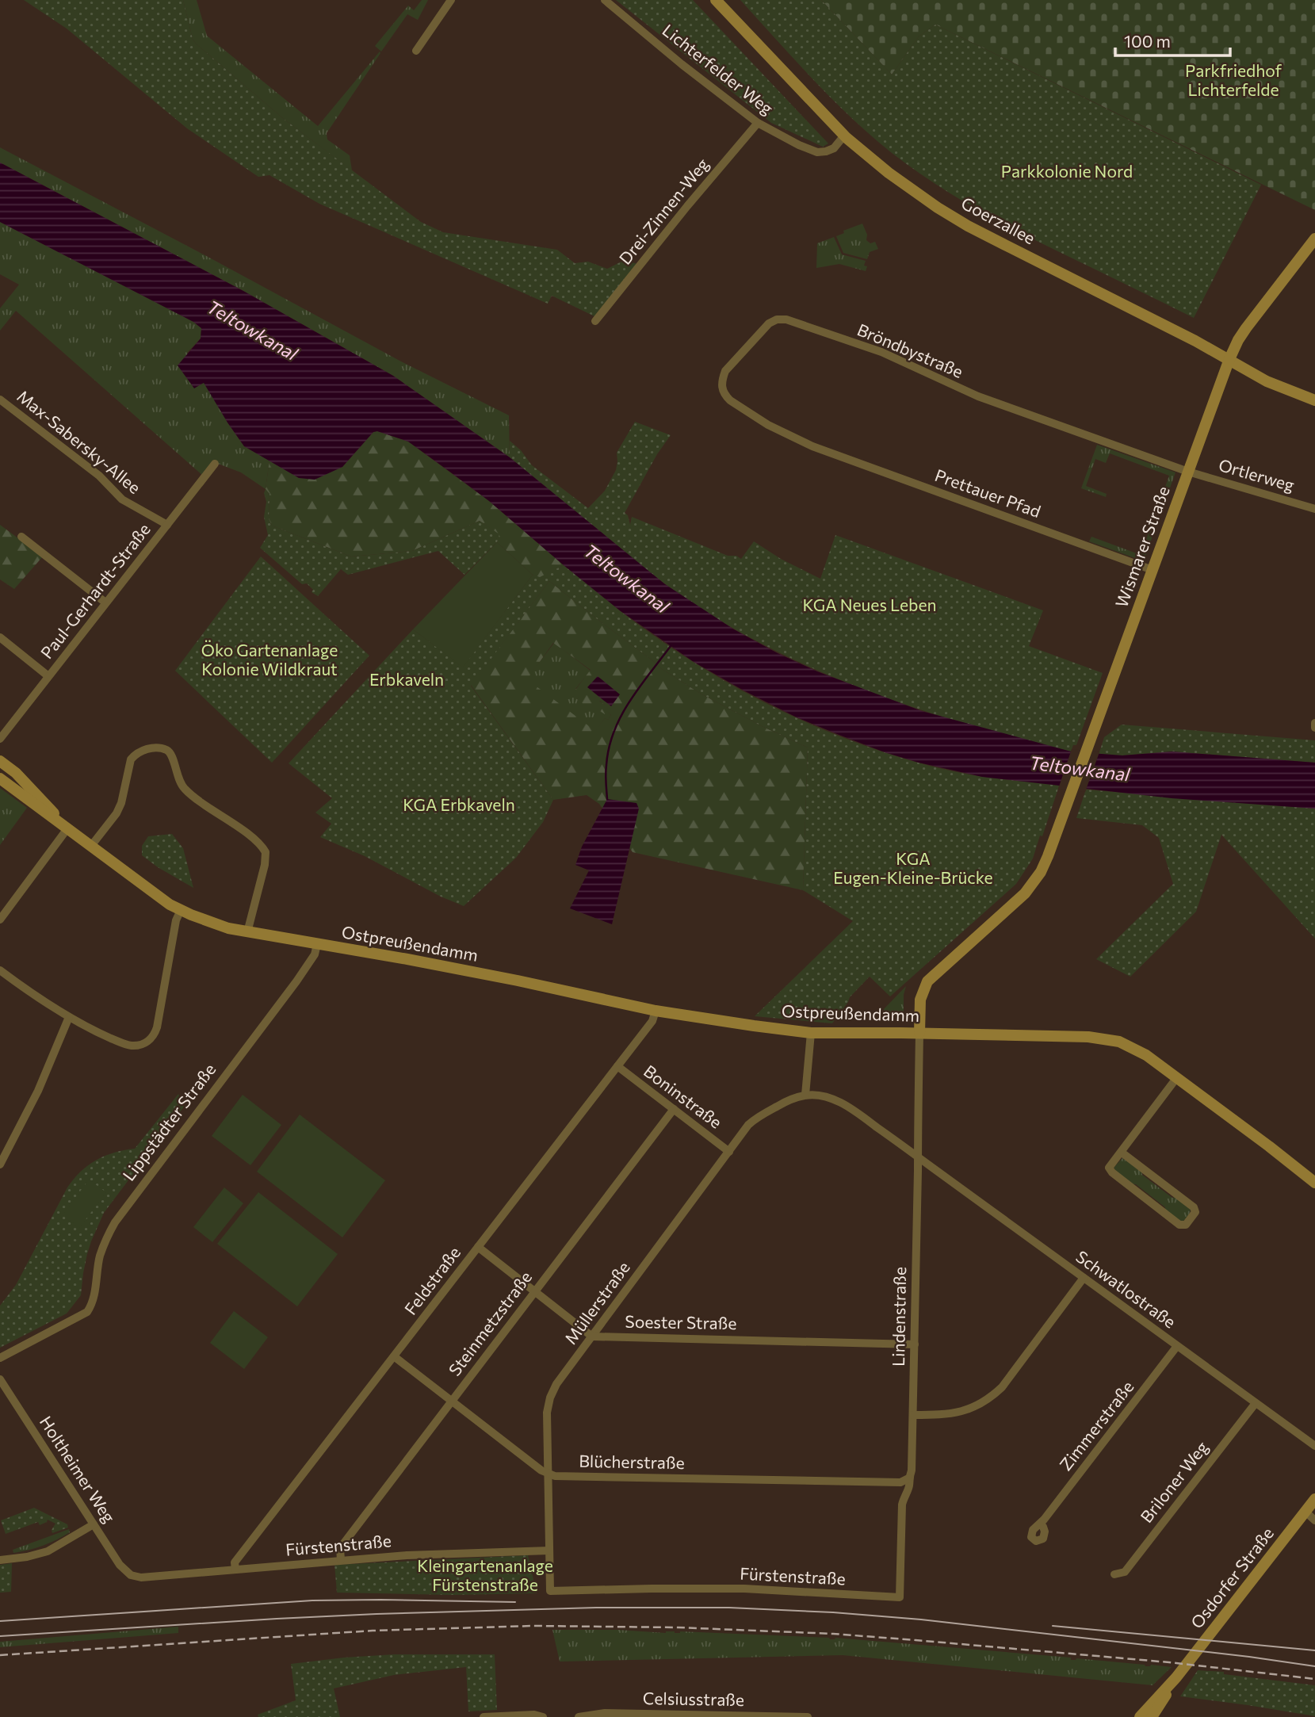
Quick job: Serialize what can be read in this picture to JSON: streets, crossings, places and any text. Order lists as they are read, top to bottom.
{
  "streets": {
    "main road": [
      "Goerzallee",
      "Wismarer Straße",
      "Ostpreußendamm",
      "Osdorfer Straße"
    ],
    "street": [
      "Lichterfelder Weg",
      "Drei-Zinnen-Weg",
      "Bröndbystraße",
      "Max-Sabersky-Allee",
      "Ortlerweg",
      "Prettauer Pfad",
      "Paul-Gerhardt-Straße",
      "Boninstraße",
      "Lippstädter Straße",
      "Feldstraße",
      "Schwatlostraße",
      "Müllerstraße",
      "Lindenstraße",
      "Soester Straße",
      "Steinmetzstraße",
      "Zimmerstraße",
      "Blücherstraße",
      "Holtheimer Weg",
      "Briloner Weg",
      "Fürstenstraße",
      "Celsiusstraße"
    ]
  },
  "crossings": [
    ["Lichterfelder Weg", "Drei-Zinnen-Weg"],
    ["Lichterfelder Weg", "Goerzallee"],
    ["Goerzallee", "Wismarer Straße"],
    ["Bröndbystraße", "Ortlerweg"],
    ["Bröndbystraße", "Prettauer Pfad"],
    ["Bröndbystraße", "Wismarer Straße"],
    ["Max-Sabersky-Allee", "Paul-Gerhardt-Straße"],
    ["Ortlerweg", "Wismarer Straße"],
    ["Prettauer Pfad", "Wismarer Straße"],
    ["Wismarer Straße", "Ostpreußendamm"],
    ["Wismarer Straße", "Lindenstraße"],
    ["Ostpreußendamm", "Lippstädter Straße"],
    ["Ostpreußendamm", "Feldstraße"],
    ["Ostpreußendamm", "Lindenstraße"],
    ["Boninstraße", "Feldstraße"],
    ["Boninstraße", "Müllerstraße"],
    ["Boninstraße", "Steinmetzstraße"],
    ["Feldstraße", "Fürstenstraße"],
    ["Schwatlostraße", "Lindenstraße"],
    ["Schwatlostraße", "Zimmerstraße"],
    ["Schwatlostraße", "Briloner Weg"],
    ["Müllerstraße", "Soester Straße"],
    ["Müllerstraße", "Blücherstraße"],
    ["Müllerstraße", "Fürstenstraße"],
    ["Lindenstraße", "Soester Straße"],
    ["Lindenstraße", "Blücherstraße"],
    ["Lindenstraße", "Fürstenstraße"],
    ["Steinmetzstraße", "Fürstenstraße"],
    ["Holtheimer Weg", "Fürstenstraße"]
  ],
  "water": ["Teltowkanal"],
  "parks": [
    "Parkfriedhof Lichterfelde",
    "Parkkolonie Nord",
    "KGA Neues Leben",
    "Öko Gartenanlage Kolonie Wildkraut",
    "Erbkaveln",
    "KGA Erbkaveln",
    "KGA Eugen-Kleine-Brücke",
    "Kleingartenanlage Fürstenstraße"
  ],
  "scale_bar": "100 m"
}
